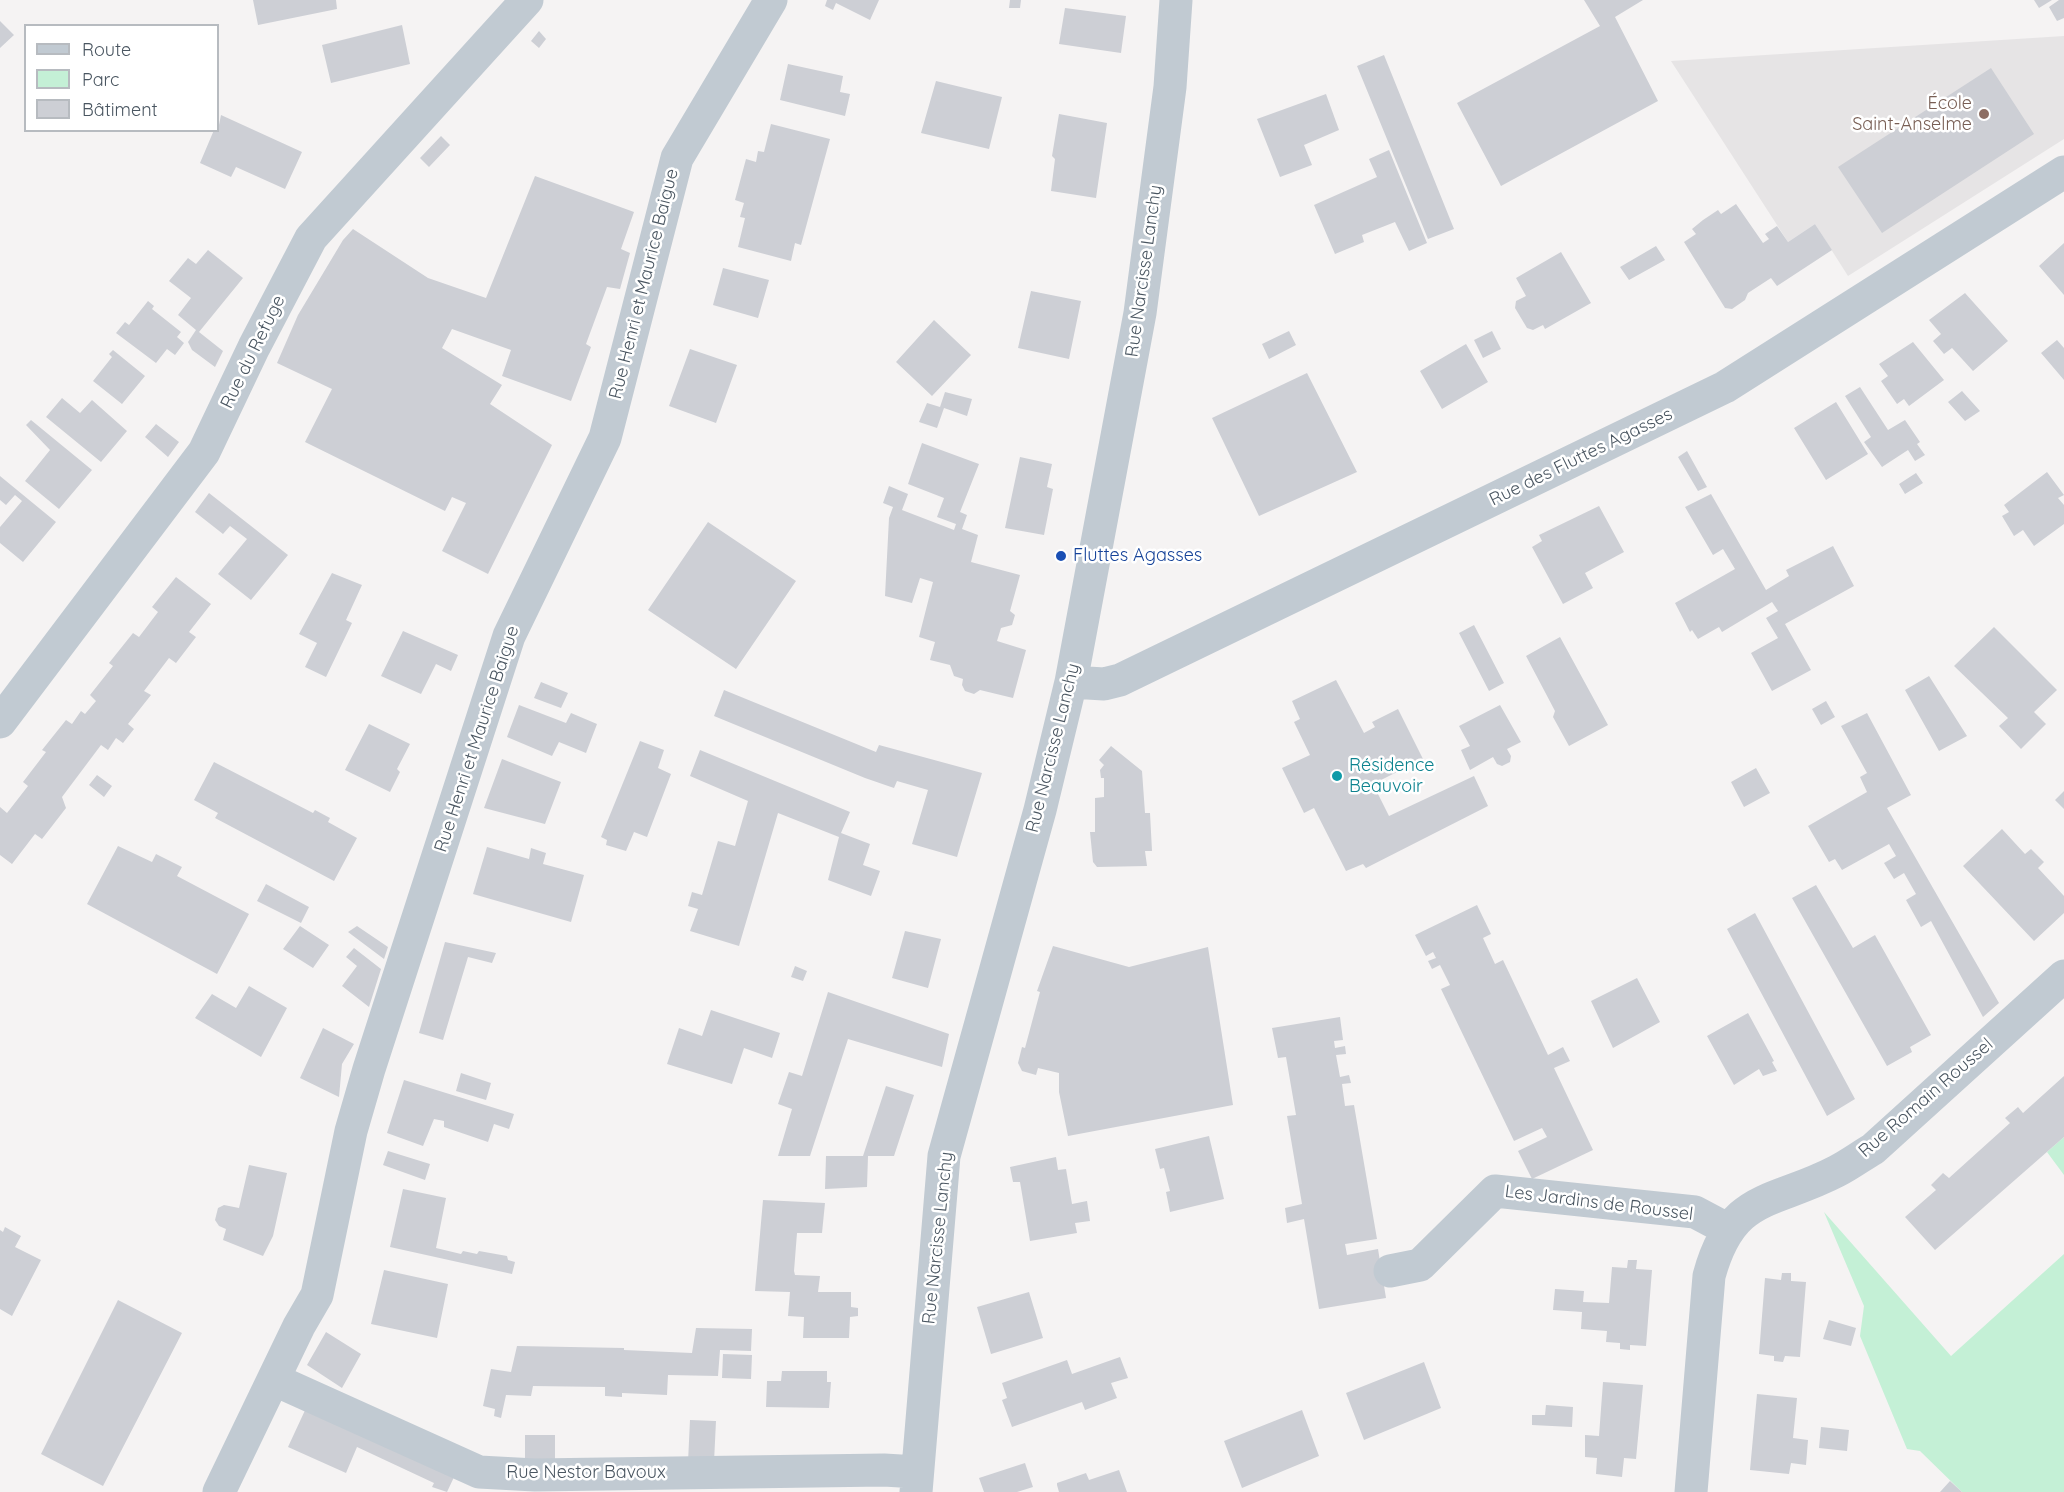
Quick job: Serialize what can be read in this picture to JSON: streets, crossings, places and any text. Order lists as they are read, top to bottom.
{
  "streets": {
    "street": [
      "Rue Narcisse Lanchy",
      "Rue Henri et Maurice Baigue",
      "Rue du Refuge",
      "Rue des Fluttes Agasses",
      "Rue Romain Roussel",
      "Les Jardins de Roussel",
      "Rue Nestor Bavoux"
    ]
  },
  "crossings": [
    ["Rue Narcisse Lanchy", "Rue des Fluttes Agasses"],
    ["Rue Narcisse Lanchy", "Rue Nestor Bavoux"],
    ["Rue Henri et Maurice Baigue", "Rue Nestor Bavoux"],
    ["Rue Romain Roussel", "Les Jardins de Roussel"]
  ],
  "places": ["École Saint-Anselme", "Fluttes Agasses", "Résidence Beauvoir"],
  "legend": ["Route", "Parc", "Bâtiment"]
}
